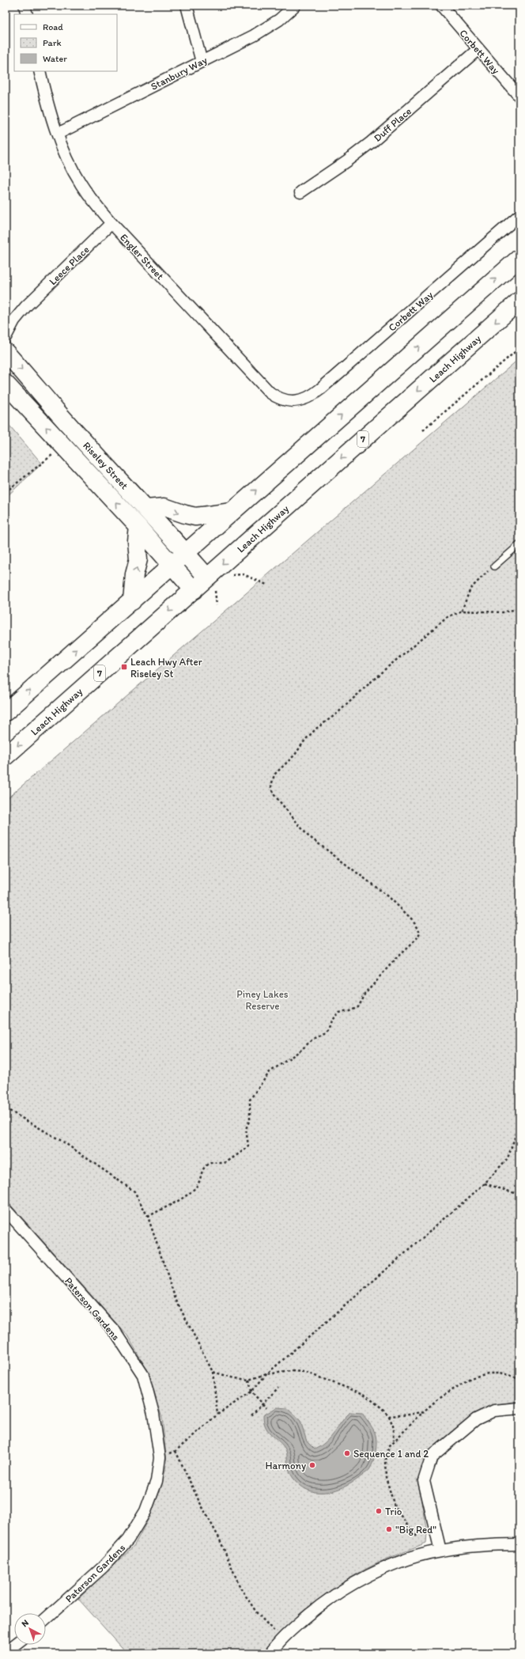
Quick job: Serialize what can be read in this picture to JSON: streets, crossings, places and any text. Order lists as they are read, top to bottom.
{
  "streets": {
    "highway": ["Leach Highway", "7", "Riseley Street"],
    "street": [
      "Corbett Way",
      "Stanbury Way",
      "Duff Place",
      "Engler Street",
      "Leece Place",
      "Paterson Gardens"
    ]
  },
  "crossings": [
    ["Corbett Way", "Duff Place"],
    ["Corbett Way", "Engler Street"],
    ["Stanbury Way", "Engler Street"],
    ["Engler Street", "Leece Place"],
    ["Leece Place", "Riseley Street"],
    ["Leach Highway", "Riseley Street"]
  ],
  "parks": ["Piney Lakes Reserve"],
  "places": {
    "transit": ["Leach Hwy After Riseley St"],
    "other": [
      "Sequence 1 and 2",
      "Harmony",
      "Trio",
      "\"Big Red\""
    ]
  },
  "legend": ["Road", "Park", "Water"],
  "north": "top left"
}
